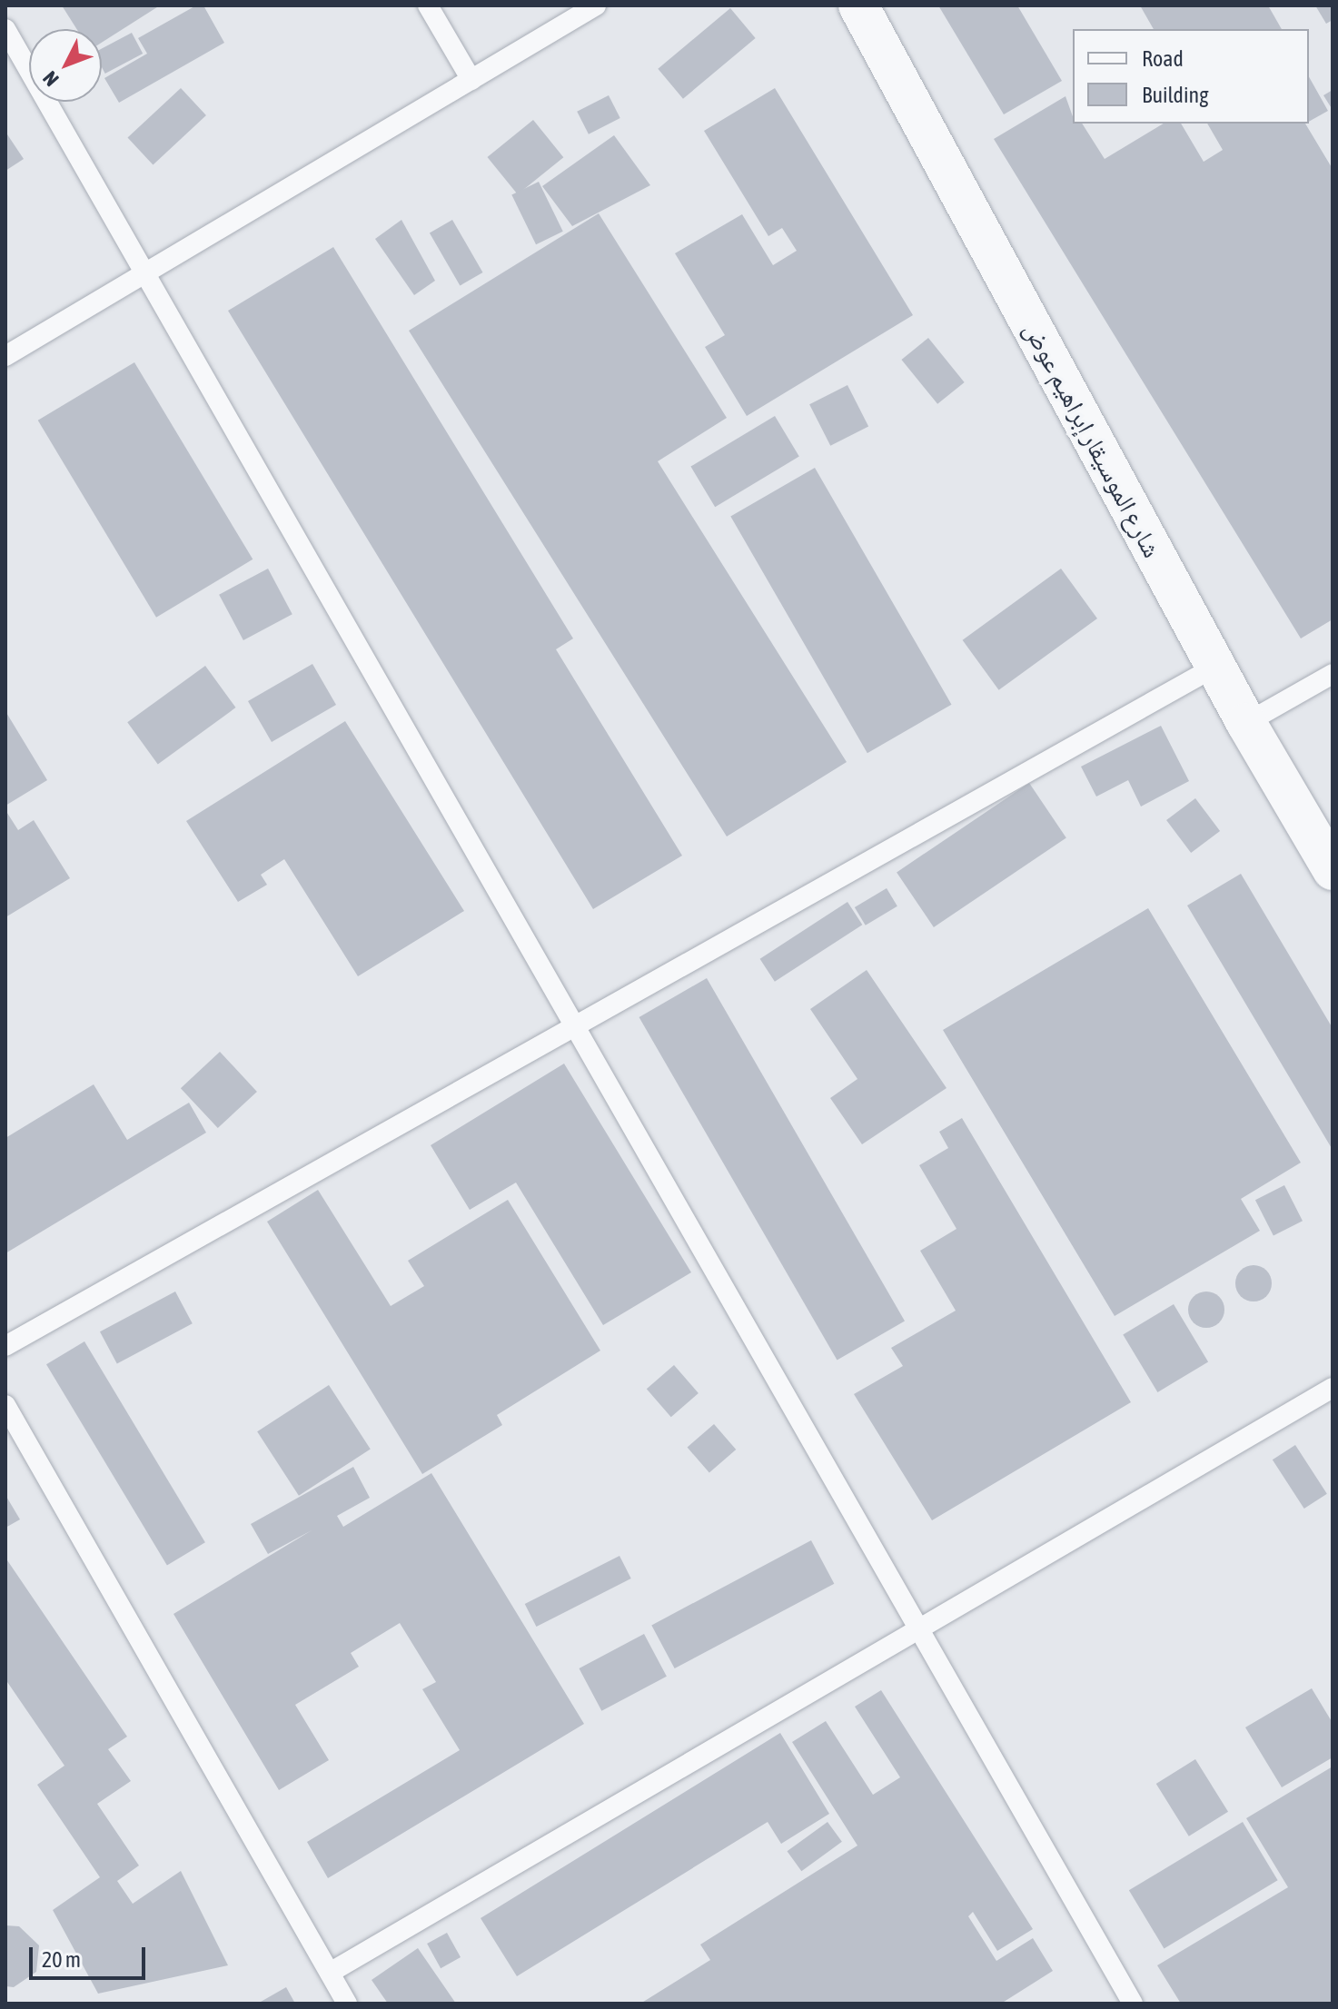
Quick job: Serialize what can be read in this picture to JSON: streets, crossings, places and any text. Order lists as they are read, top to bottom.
{
  "streets": {
    "street": ["شارع الموسيقار إبراهيم عوض"]
  },
  "legend": ["Road", "Building"],
  "scale_bar": "20 m",
  "north": "bottom left"
}
